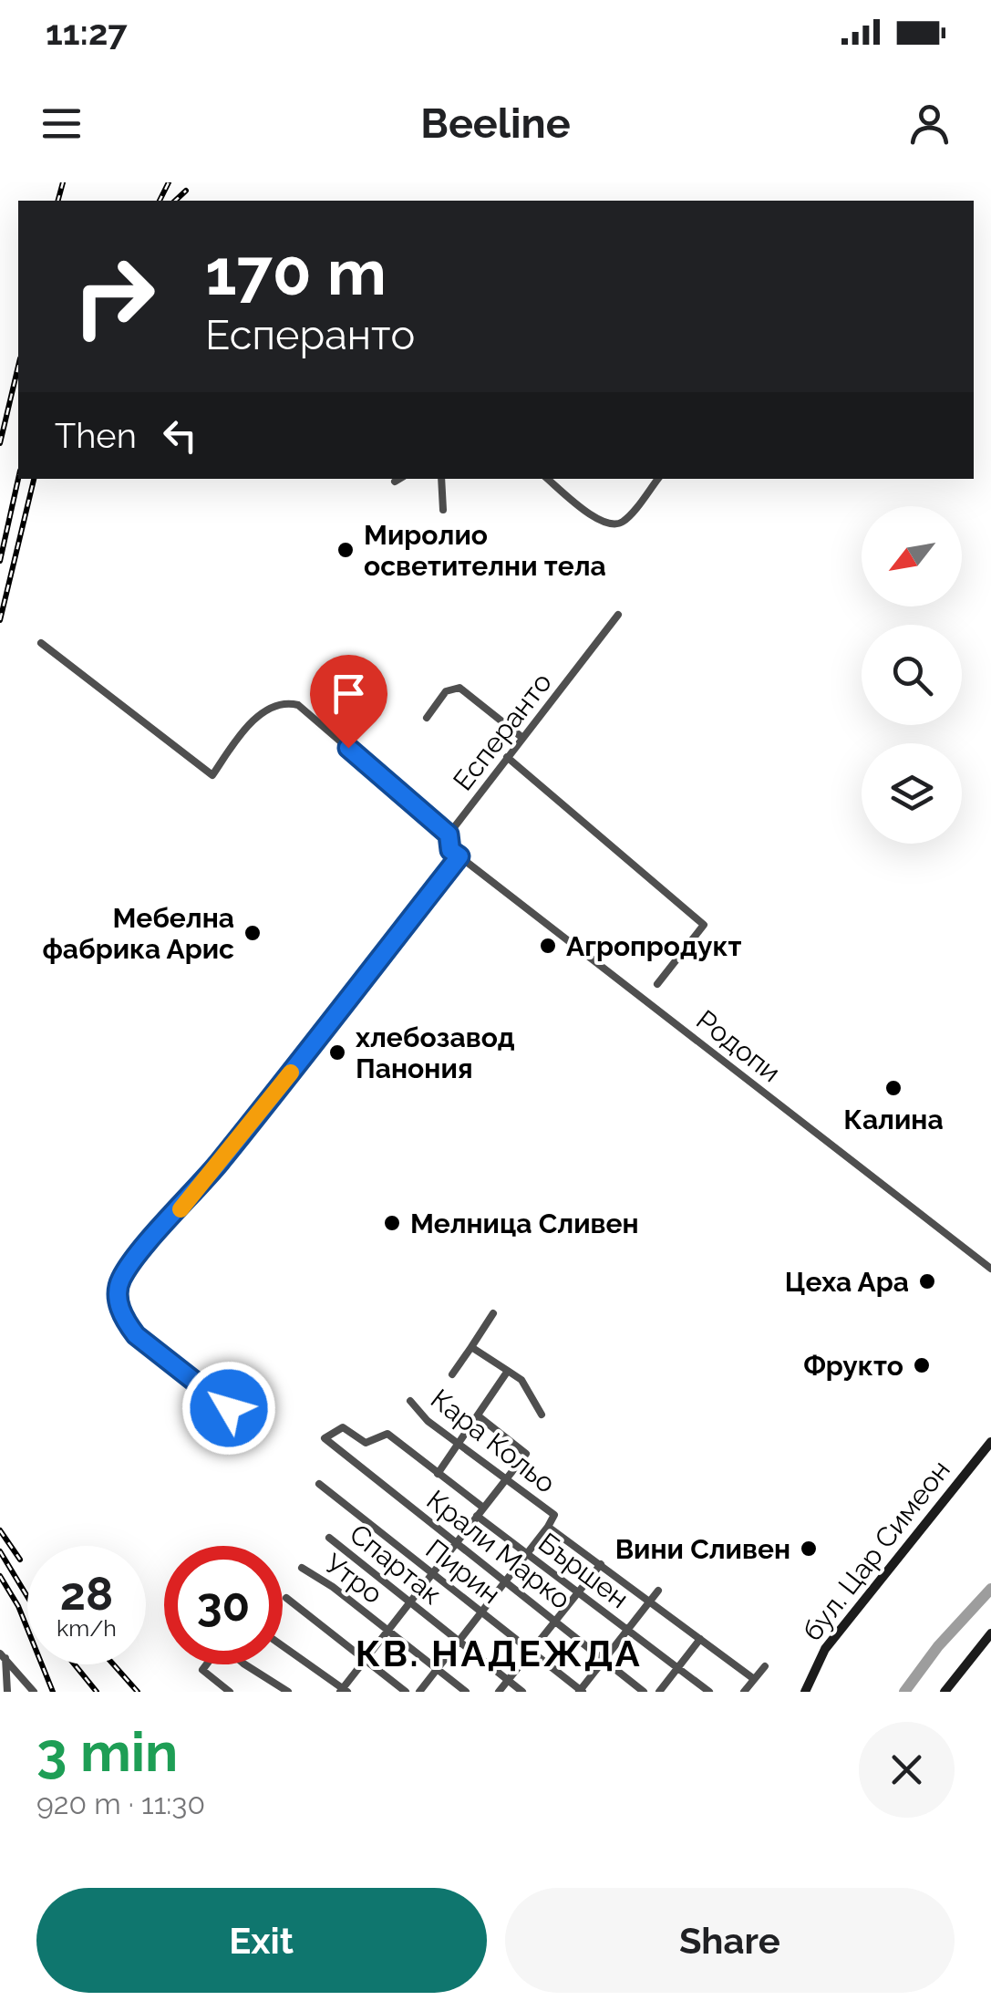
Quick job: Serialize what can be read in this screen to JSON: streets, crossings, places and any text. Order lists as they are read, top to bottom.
{
  "streets": {
    "main road": ["бул. Цар Симеон"],
    "street": [
      "Есперанто",
      "Родопи",
      "Кара Кольо",
      "Крали Марко",
      "Спартак",
      "Бършен",
      "Пирин",
      "Утро"
    ]
  },
  "districts": ["КВ. НАДЕЖДА"],
  "places": [
    "Миролио осветителни тела",
    "Мебелна фабрика Арис",
    "Агропродукт",
    "хлебозавод Панония",
    "Калина",
    "Мелница Сливен",
    "Цеха Ара",
    "Фрукто",
    "Вини Сливен"
  ],
  "north": "bottom left",
  "page": {
    "status": "11:27",
    "header": "Beeline",
    "turn": ["170 m", "Есперанто"],
    "then": "Then",
    "speed": "28 km/h",
    "limit": "30",
    "heading": ["3 min", "920 m · 11:30"],
    "buttons": ["Exit", "Share"]
  }
}
